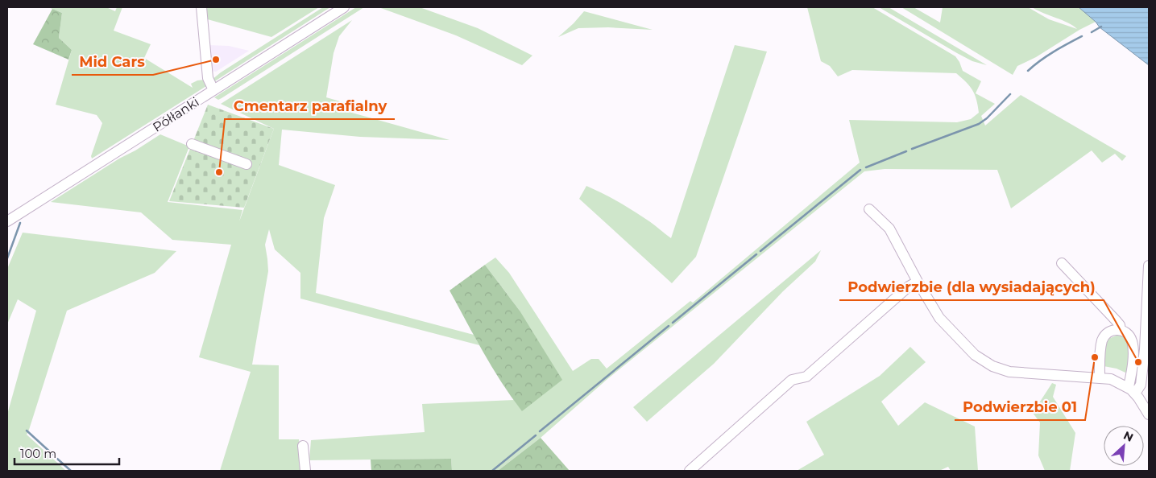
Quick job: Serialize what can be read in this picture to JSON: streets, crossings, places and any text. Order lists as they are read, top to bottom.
{
  "streets": {
    "street": ["Półłanki"]
  },
  "places": [
    "Mid Cars",
    "Cmentarz parafialny",
    "Podwierzbie 01",
    "Podwierzbie (dla wysiadających)"
  ],
  "scale_bar": "100 m",
  "north": "top right"
}
